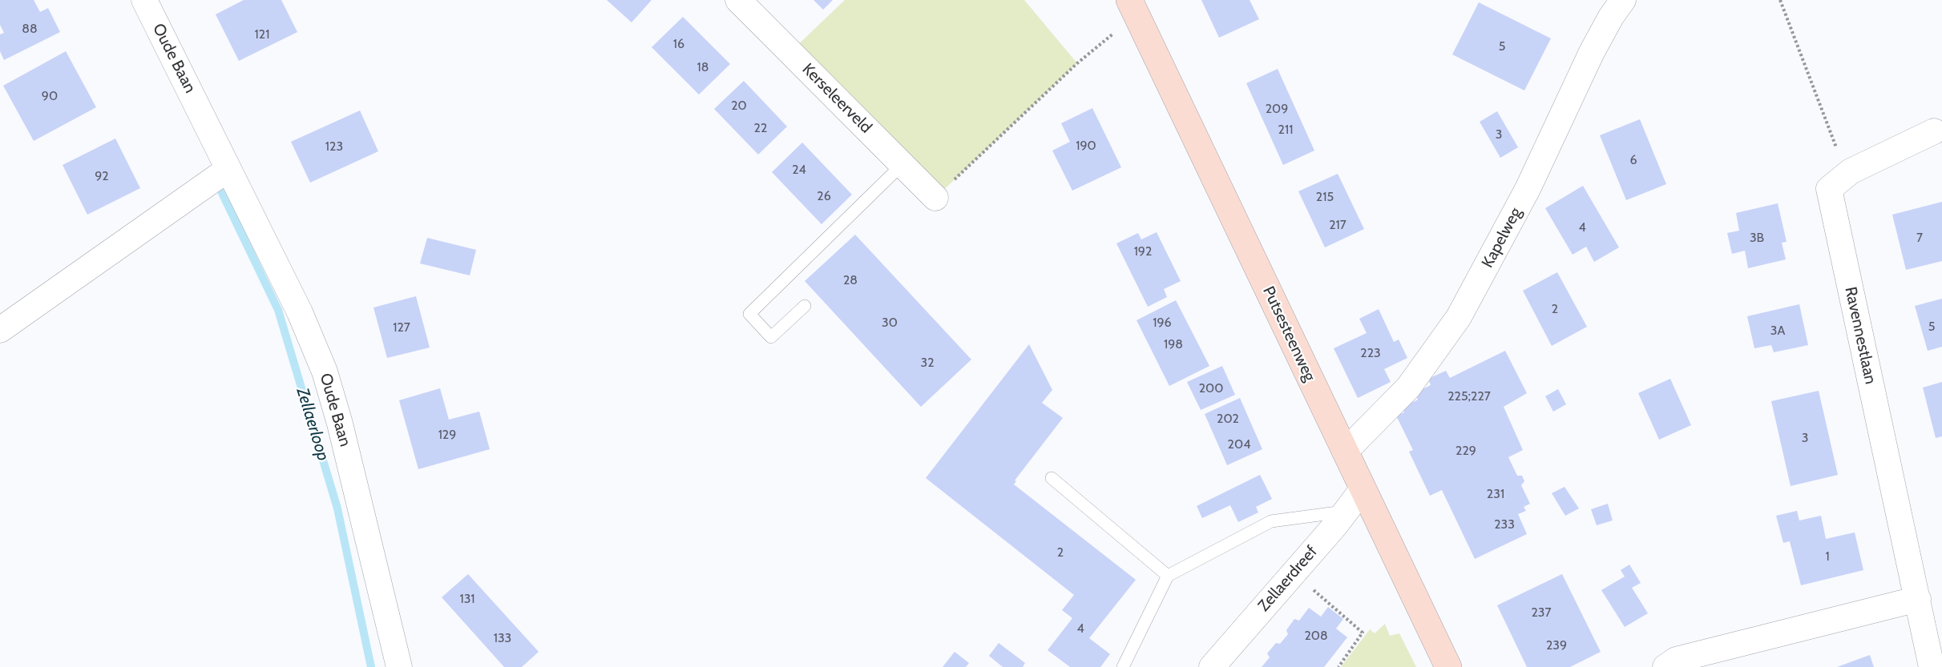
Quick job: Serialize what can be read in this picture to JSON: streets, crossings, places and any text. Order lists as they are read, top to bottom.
{
  "streets": {
    "main road": ["Putsesteenweg"],
    "street": [
      "Oude Baan",
      "Kerseleerveld",
      "Kapelweg",
      "Ravennestlaan",
      "Zellaerdreef"
    ]
  },
  "crossings": [
    ["Kapelweg", "Putsesteenweg"],
    ["Putsesteenweg", "Zellaerdreef"]
  ],
  "water": ["Zellaerloop"],
  "house_numbers": [
    "88",
    "121",
    "16",
    "5",
    "18",
    "90",
    "20",
    "209",
    "22",
    "211",
    "3",
    "190",
    "123",
    "6",
    "24",
    "92",
    "26",
    "215",
    "217",
    "4",
    "3B",
    "7",
    "192",
    "28",
    "2",
    "30",
    "196",
    "5",
    "127",
    "3A",
    "198",
    "223",
    "32",
    "200",
    "225;227",
    "202",
    "129",
    "3",
    "204",
    "229",
    "231",
    "233",
    "2",
    "1",
    "131",
    "237",
    "4",
    "208",
    "133",
    "239"
  ]
}
